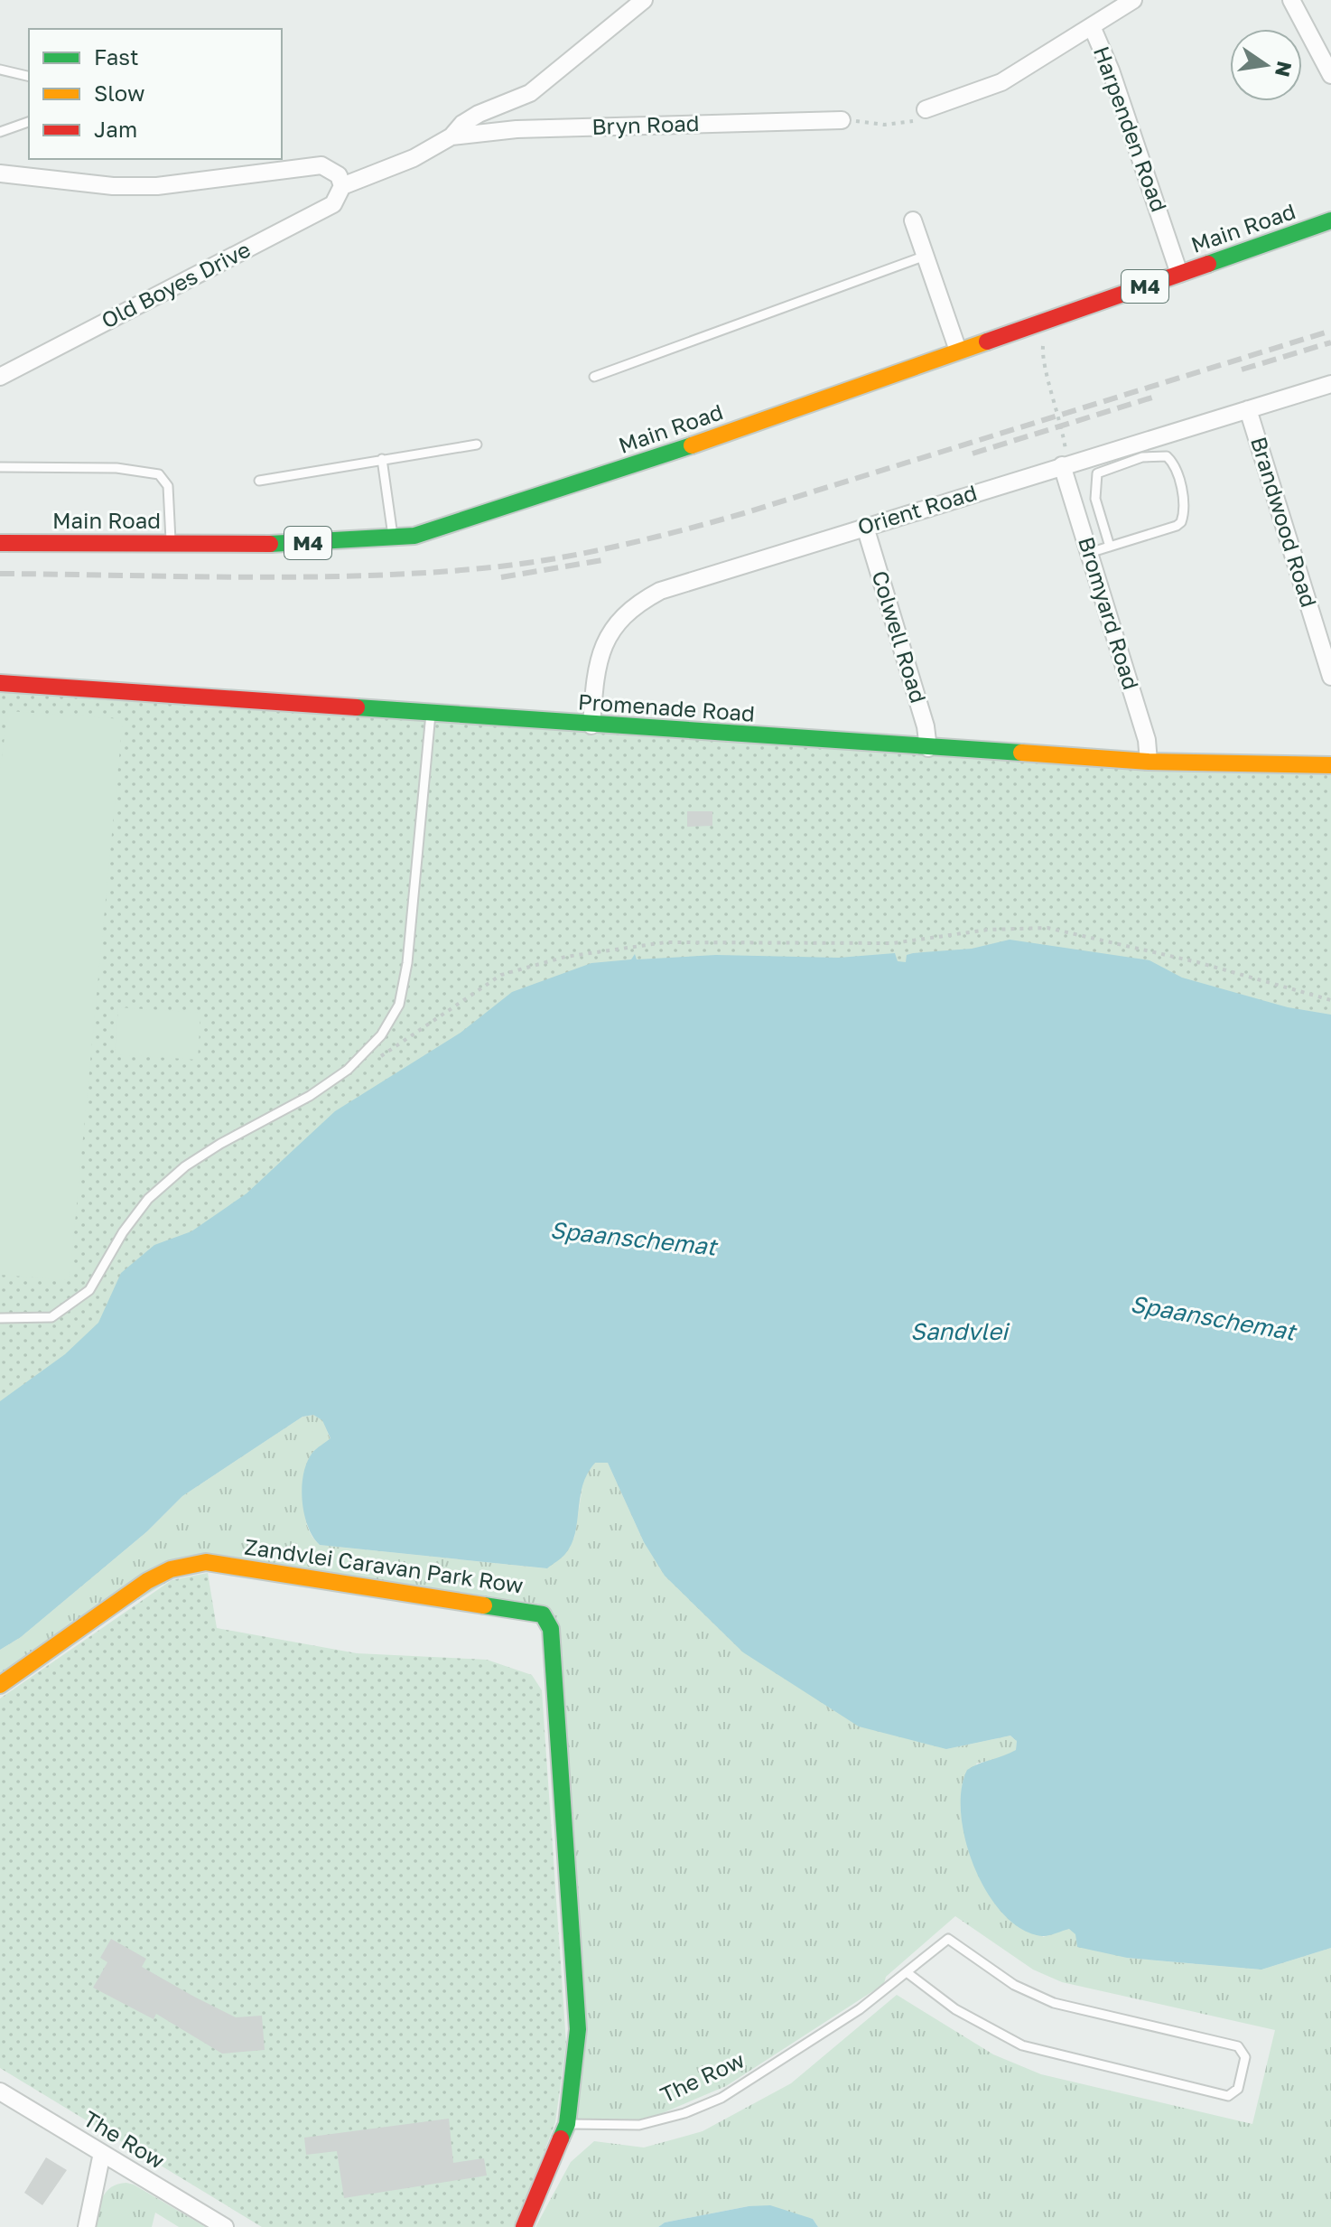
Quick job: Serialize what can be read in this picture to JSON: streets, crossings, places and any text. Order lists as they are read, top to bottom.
{
  "streets": {
    "street": [
      "Bryn Road",
      "Harpenden Road",
      "Main Road",
      "Old Boyes Drive",
      "M4",
      "Orient Road",
      "Brandwood Road",
      "Bromyard Road",
      "Colwell Road",
      "Promenade Road",
      "Zandvlei Caravan Park Row",
      "The Row"
    ]
  },
  "crossings": [
    ["Bryn Road", "Old Boyes Drive"],
    ["Harpenden Road", "Main Road"],
    ["Orient Road", "Brandwood Road"],
    ["Orient Road", "Bromyard Road"],
    ["Orient Road", "Colwell Road"],
    ["Orient Road", "Promenade Road"],
    ["Bromyard Road", "Promenade Road"],
    ["Colwell Road", "Promenade Road"],
    ["Zandvlei Caravan Park Row", "The Row"]
  ],
  "water": ["Spaanschemat", "Sandvlei"],
  "legend": ["Fast", "Slow", "Jam"],
  "north": "right"
}
